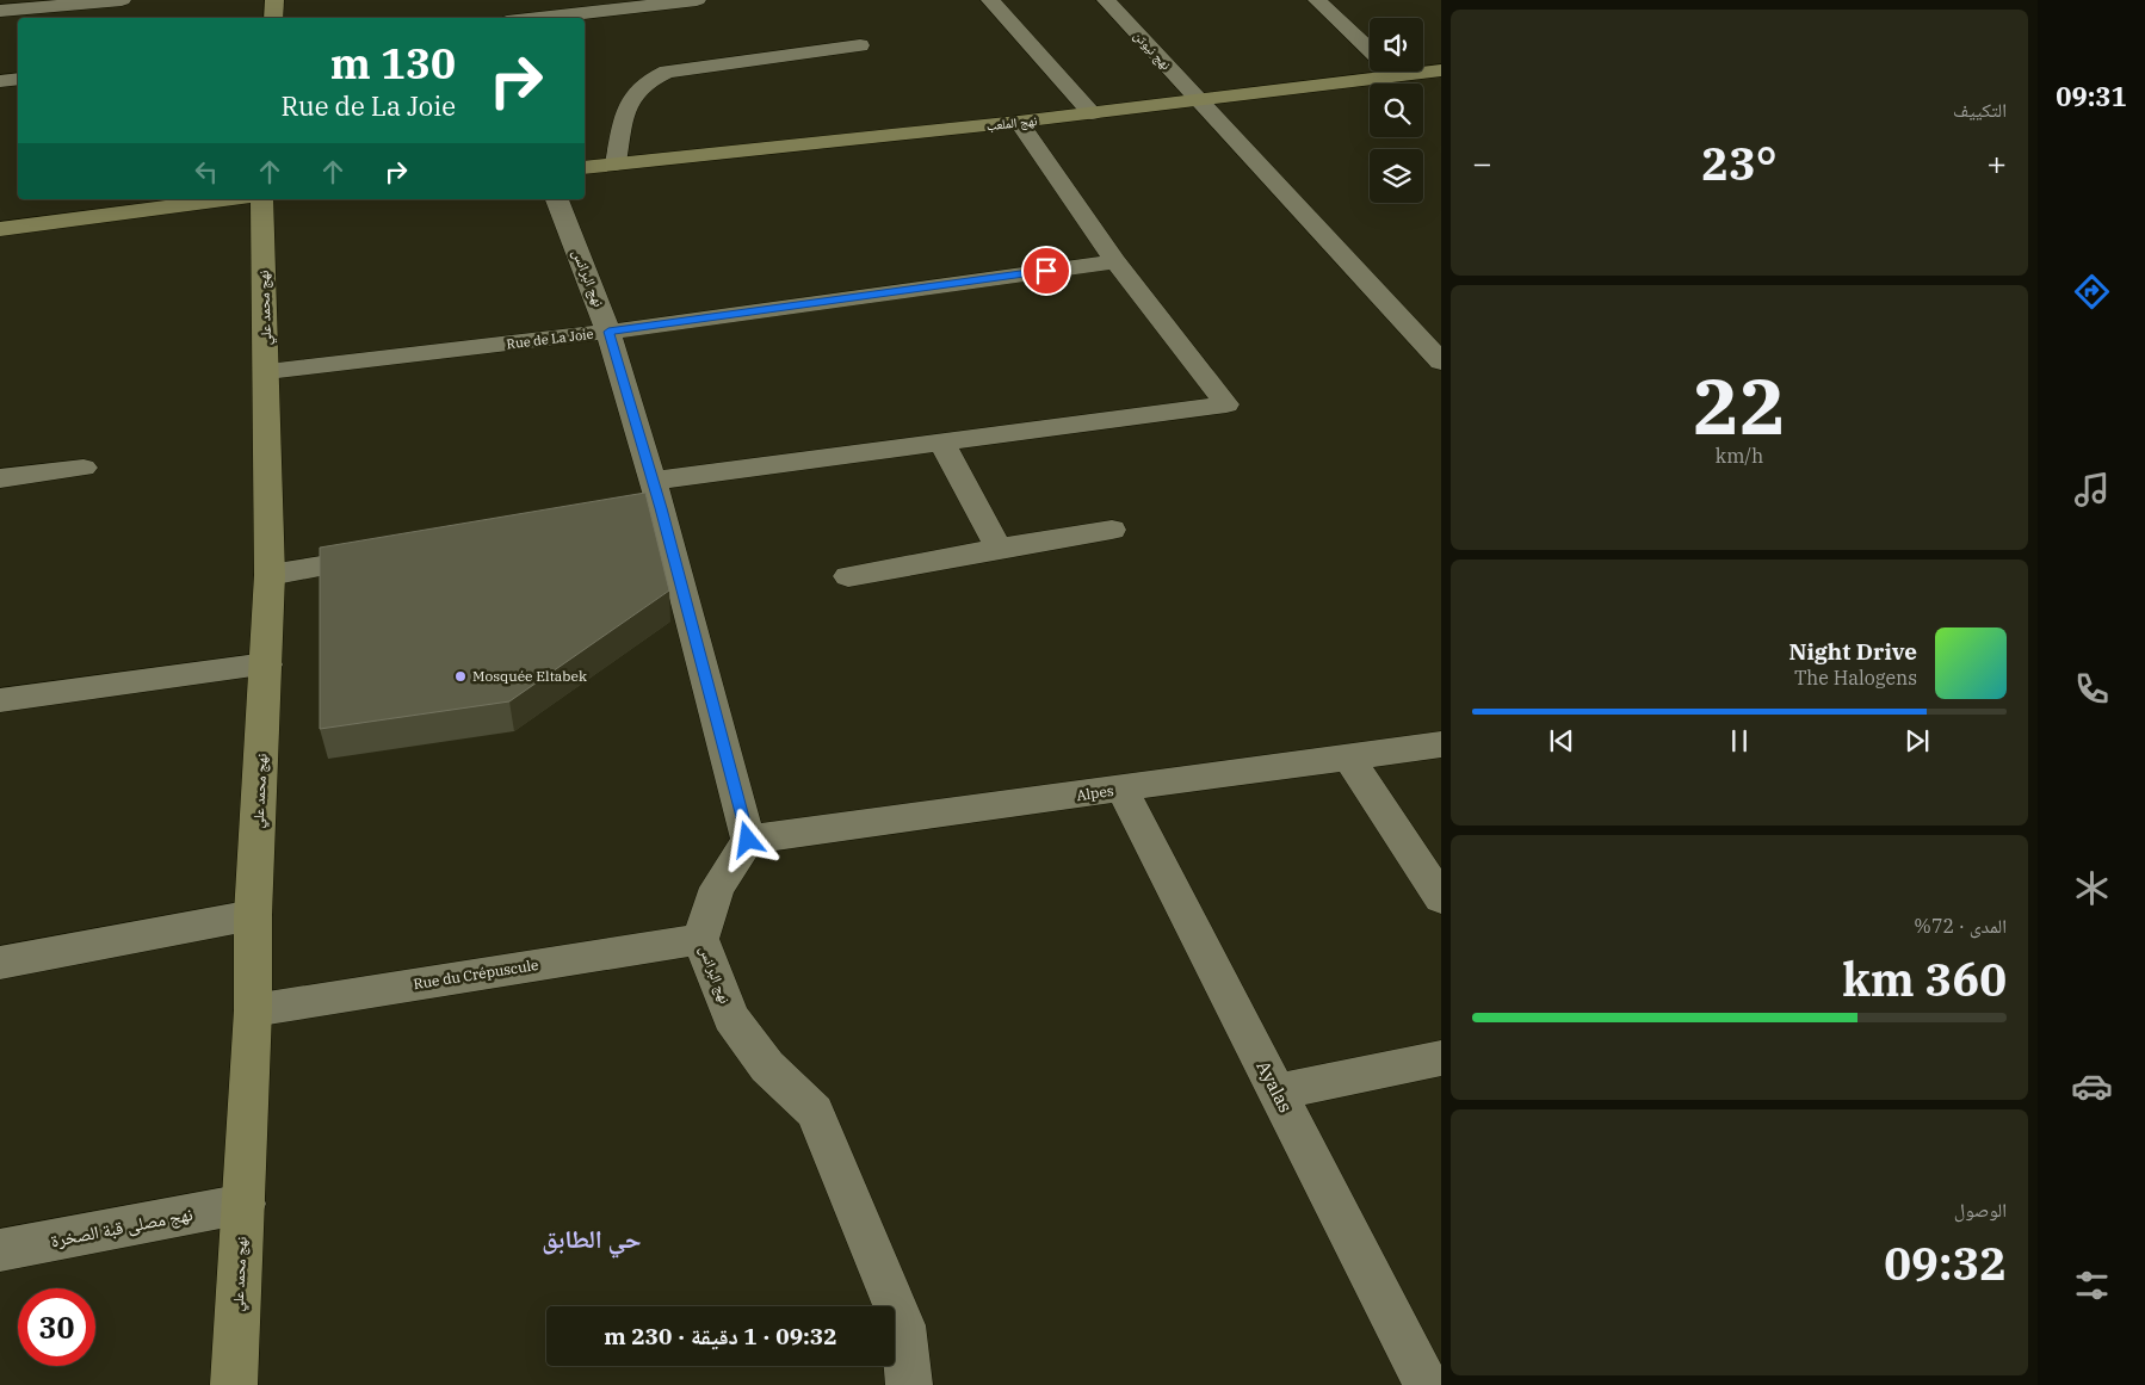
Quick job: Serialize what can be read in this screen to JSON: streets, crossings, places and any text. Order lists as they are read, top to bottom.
{
  "streets": {
    "street": [
      "نهج نيوتن",
      "نهج الملعب",
      "نهج البرانس",
      "نهج محمد علي",
      "Rue de La Joie",
      "Alpes",
      "Rue du Crépuscule",
      "Ayalas",
      "نهج مصلى قبة الصخرة"
    ]
  },
  "crossings": [
    ["نهج نيوتن", "نهج الملعب"],
    ["نهج البرانس", "Rue de La Joie"],
    ["نهج البرانس", "Alpes"],
    ["نهج البرانس", "Rue du Crépuscule"],
    ["نهج محمد علي", "Rue de La Joie"],
    ["نهج محمد علي", "Rue du Crépuscule"],
    ["نهج محمد علي", "نهج مصلى قبة الصخرة"],
    ["Alpes", "Ayalas"]
  ],
  "districts": ["حي الطابق"],
  "places": ["Mosquée Eltabek"],
  "page": {
    "tabs": "09:31",
    "tile": [
      "التكييف",
      ["22", "km/h"],
      ["المدى · 72%", "360 km"],
      ["الوصول", "09:32"]
    ],
    "turn": ["130 m", "Rue de La Joie"],
    "heat": ["−", "23°", "+"],
    "song": ["Night Drive", "The Halogens"],
    "limit": "30",
    "trip": "09:32 · 1 دقيقة · 230 m"
  }
}
